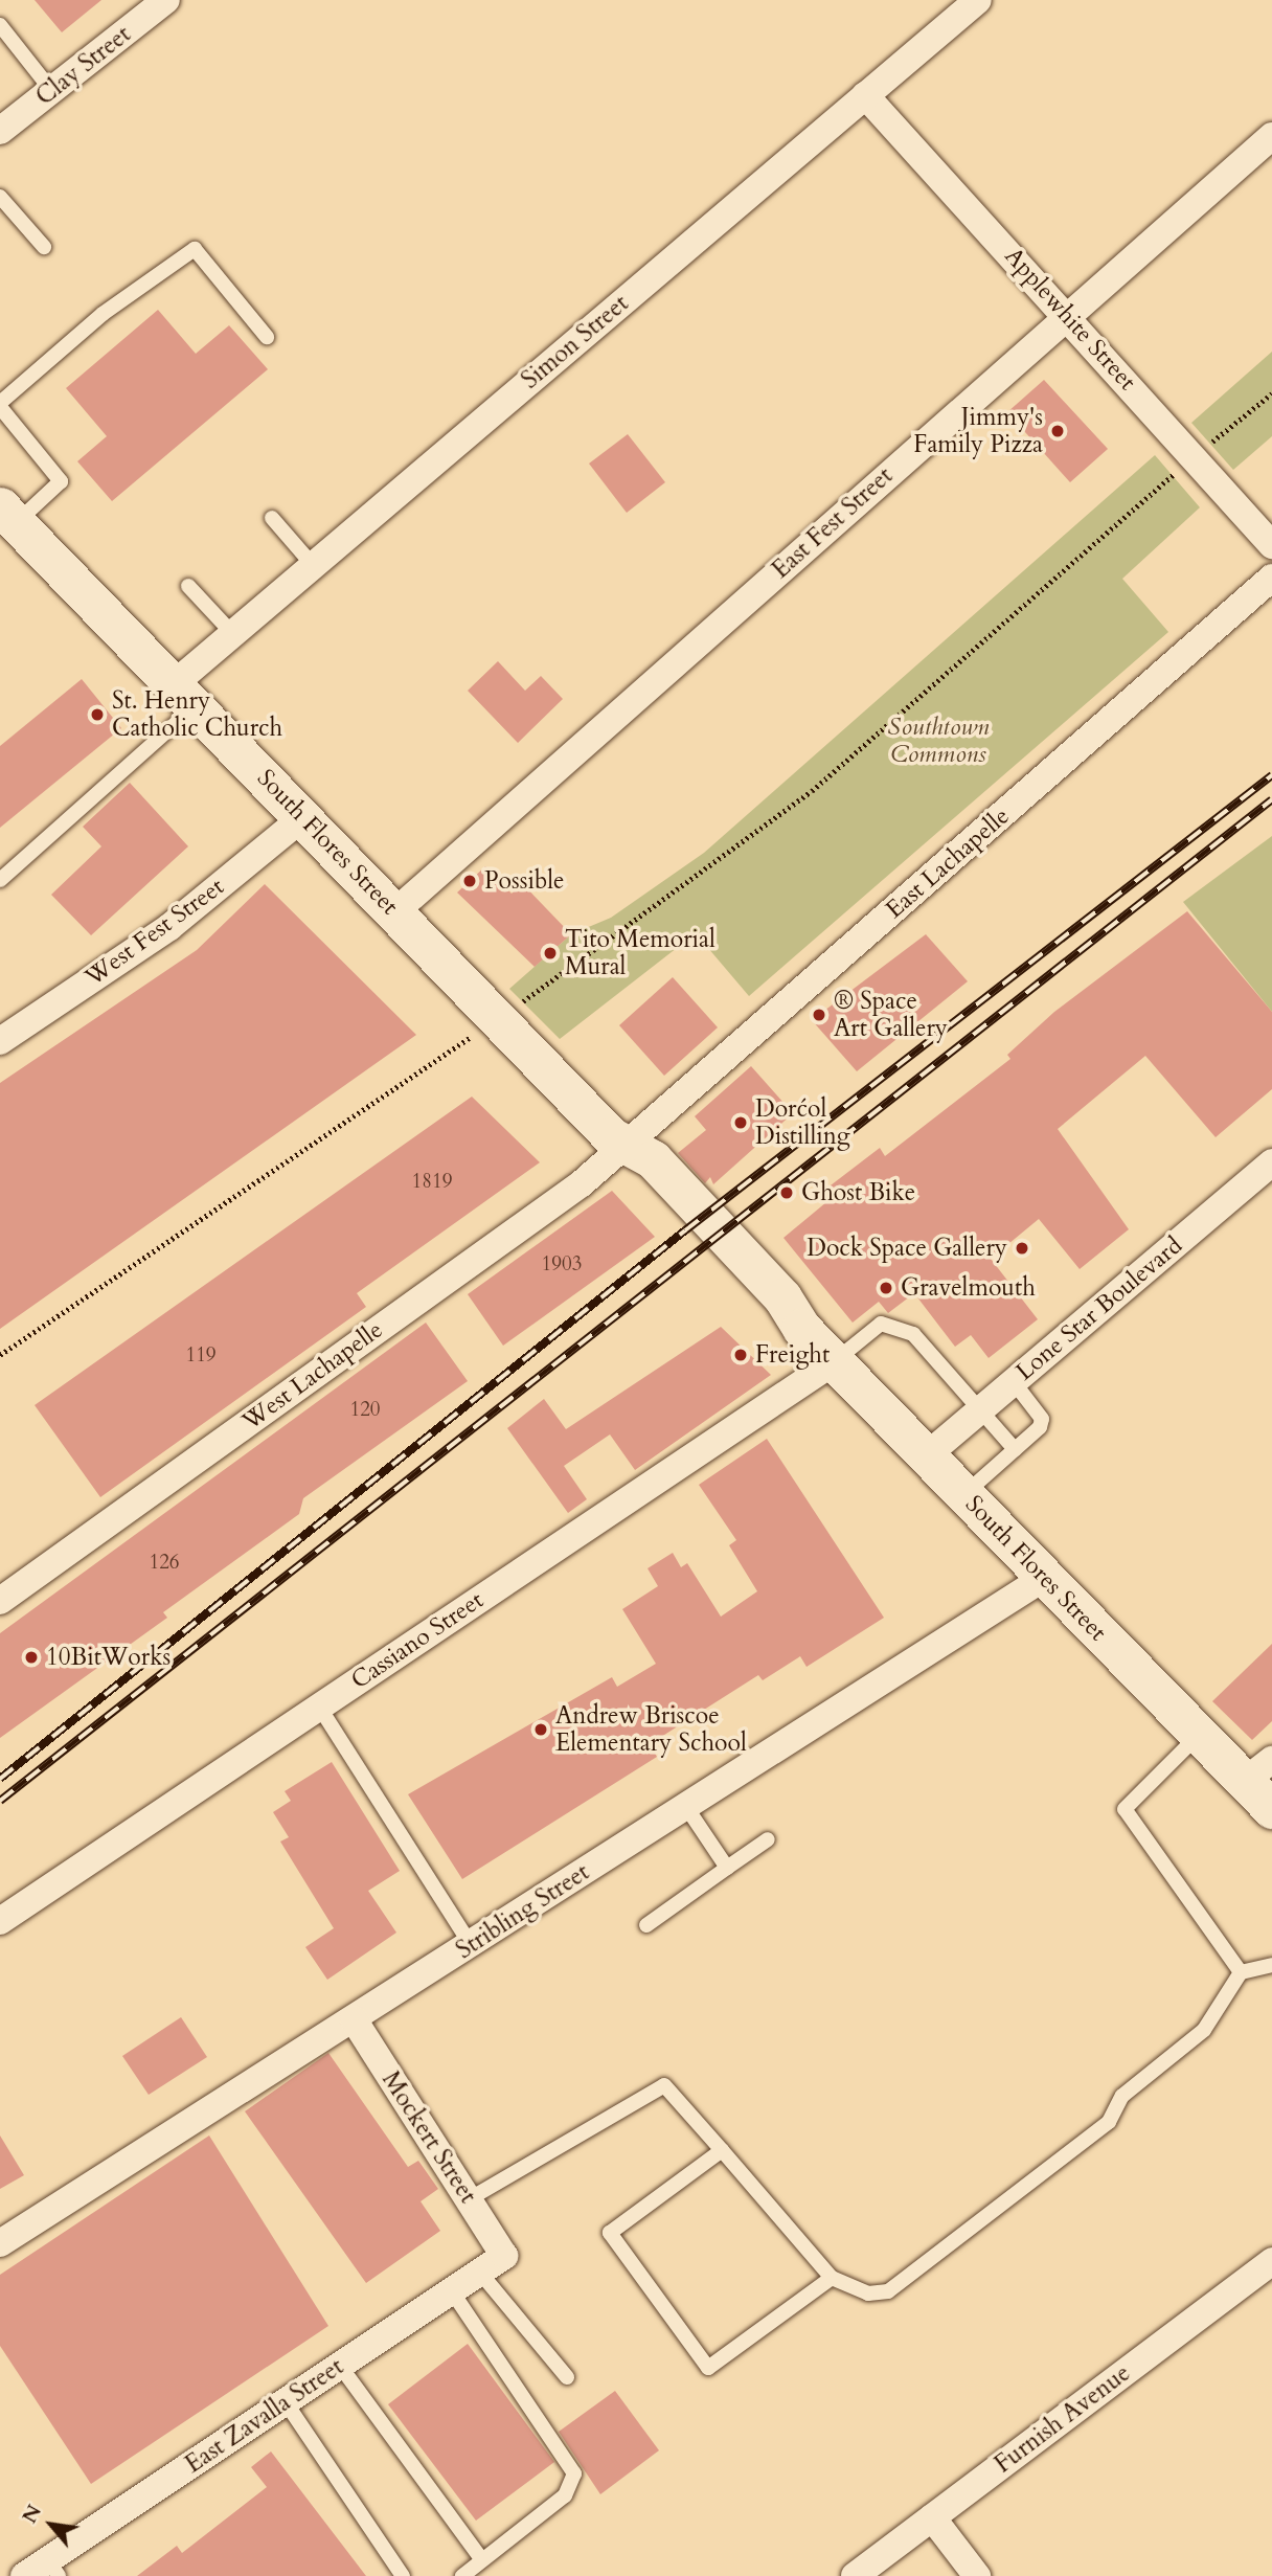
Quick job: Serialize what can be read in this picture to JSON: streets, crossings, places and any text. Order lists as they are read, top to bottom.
{
  "streets": {
    "main road": ["South Flores Street"],
    "street": [
      "Clay Street",
      "Applewhite Street",
      "Simon Street",
      "East Fest Street",
      "East Lachapelle",
      "West Fest Street",
      "Lone Star Boulevard",
      "West Lachapelle",
      "Cassiano Street",
      "Stribling Street",
      "Mockert Street",
      "East Zavalla Street",
      "Furnish Avenue"
    ]
  },
  "crossings": [
    ["Applewhite Street", "Simon Street"],
    ["Applewhite Street", "East Fest Street"],
    ["Simon Street", "South Flores Street"],
    ["East Fest Street", "South Flores Street"],
    ["South Flores Street", "East Lachapelle"],
    ["South Flores Street", "West Fest Street"],
    ["South Flores Street", "Lone Star Boulevard"],
    ["South Flores Street", "West Lachapelle"],
    ["South Flores Street", "Cassiano Street"],
    ["South Flores Street", "Stribling Street"],
    ["East Lachapelle", "West Lachapelle"],
    ["Stribling Street", "Mockert Street"],
    ["Mockert Street", "East Zavalla Street"]
  ],
  "parks": ["Southtown Commons"],
  "places": [
    "Jimmy's Family Pizza",
    "St. Henry Catholic Church",
    "Possible",
    "Tito Memorial Mural",
    "® Space Art Gallery",
    "Dorćol Distilling",
    "Ghost Bike",
    "Dock Space Gallery",
    "Gravelmouth",
    "Freight",
    "10BitWorks",
    "Andrew Briscoe Elementary School"
  ],
  "house_numbers": [
    "1819",
    "1903",
    "119",
    "120",
    "126"
  ],
  "north": "top left"
}
